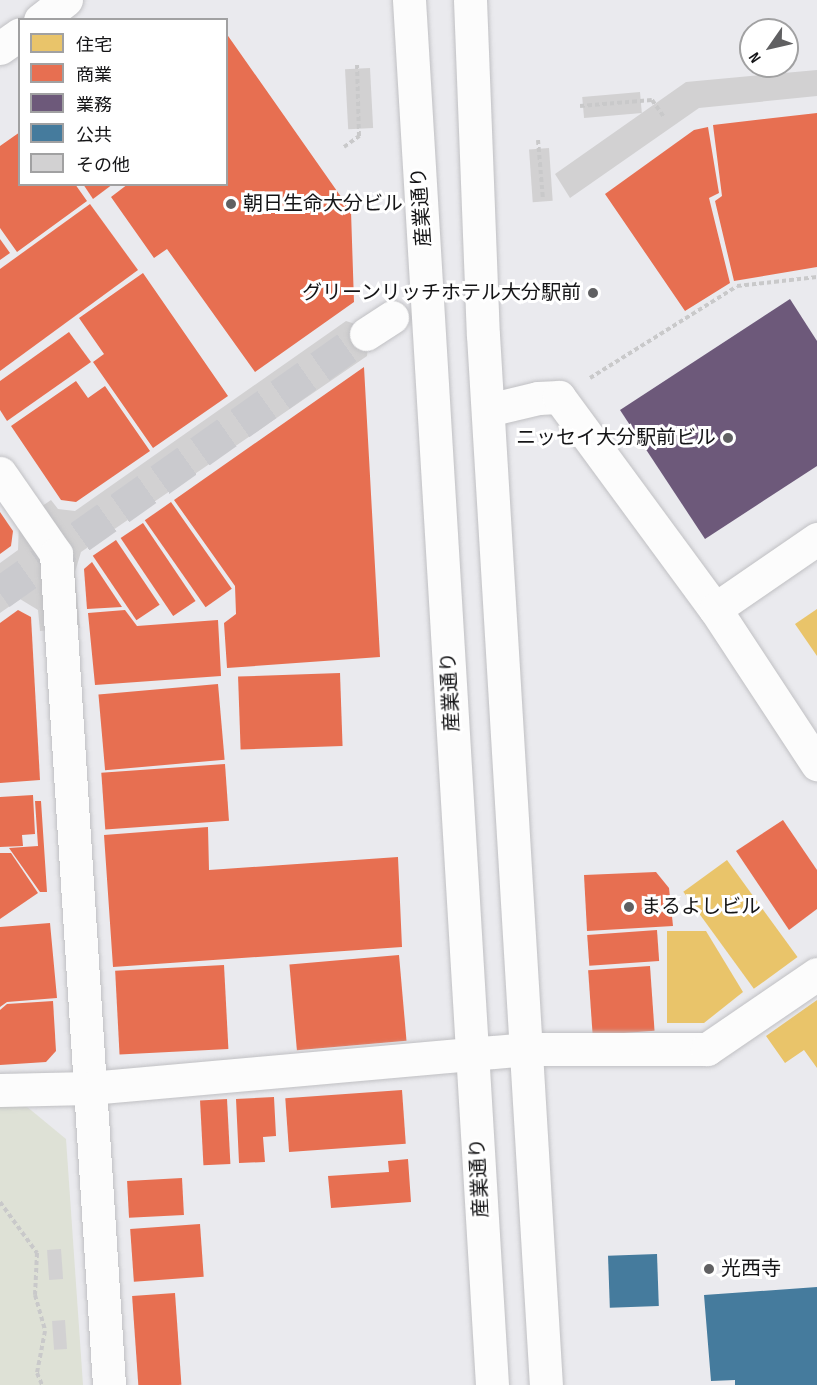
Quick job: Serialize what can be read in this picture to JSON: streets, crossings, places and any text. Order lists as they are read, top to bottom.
{
  "streets": {
    "main road": ["産業通り"]
  },
  "places": [
    "朝日生命大分ビル",
    "グリーンリッチホテル大分駅前",
    "ニッセイ大分駅前ビル",
    "まるよしビル",
    "光西寺"
  ],
  "legend": [
    "住宅",
    "商業",
    "業務",
    "公共",
    "その他"
  ],
  "north": "bottom left"
}
